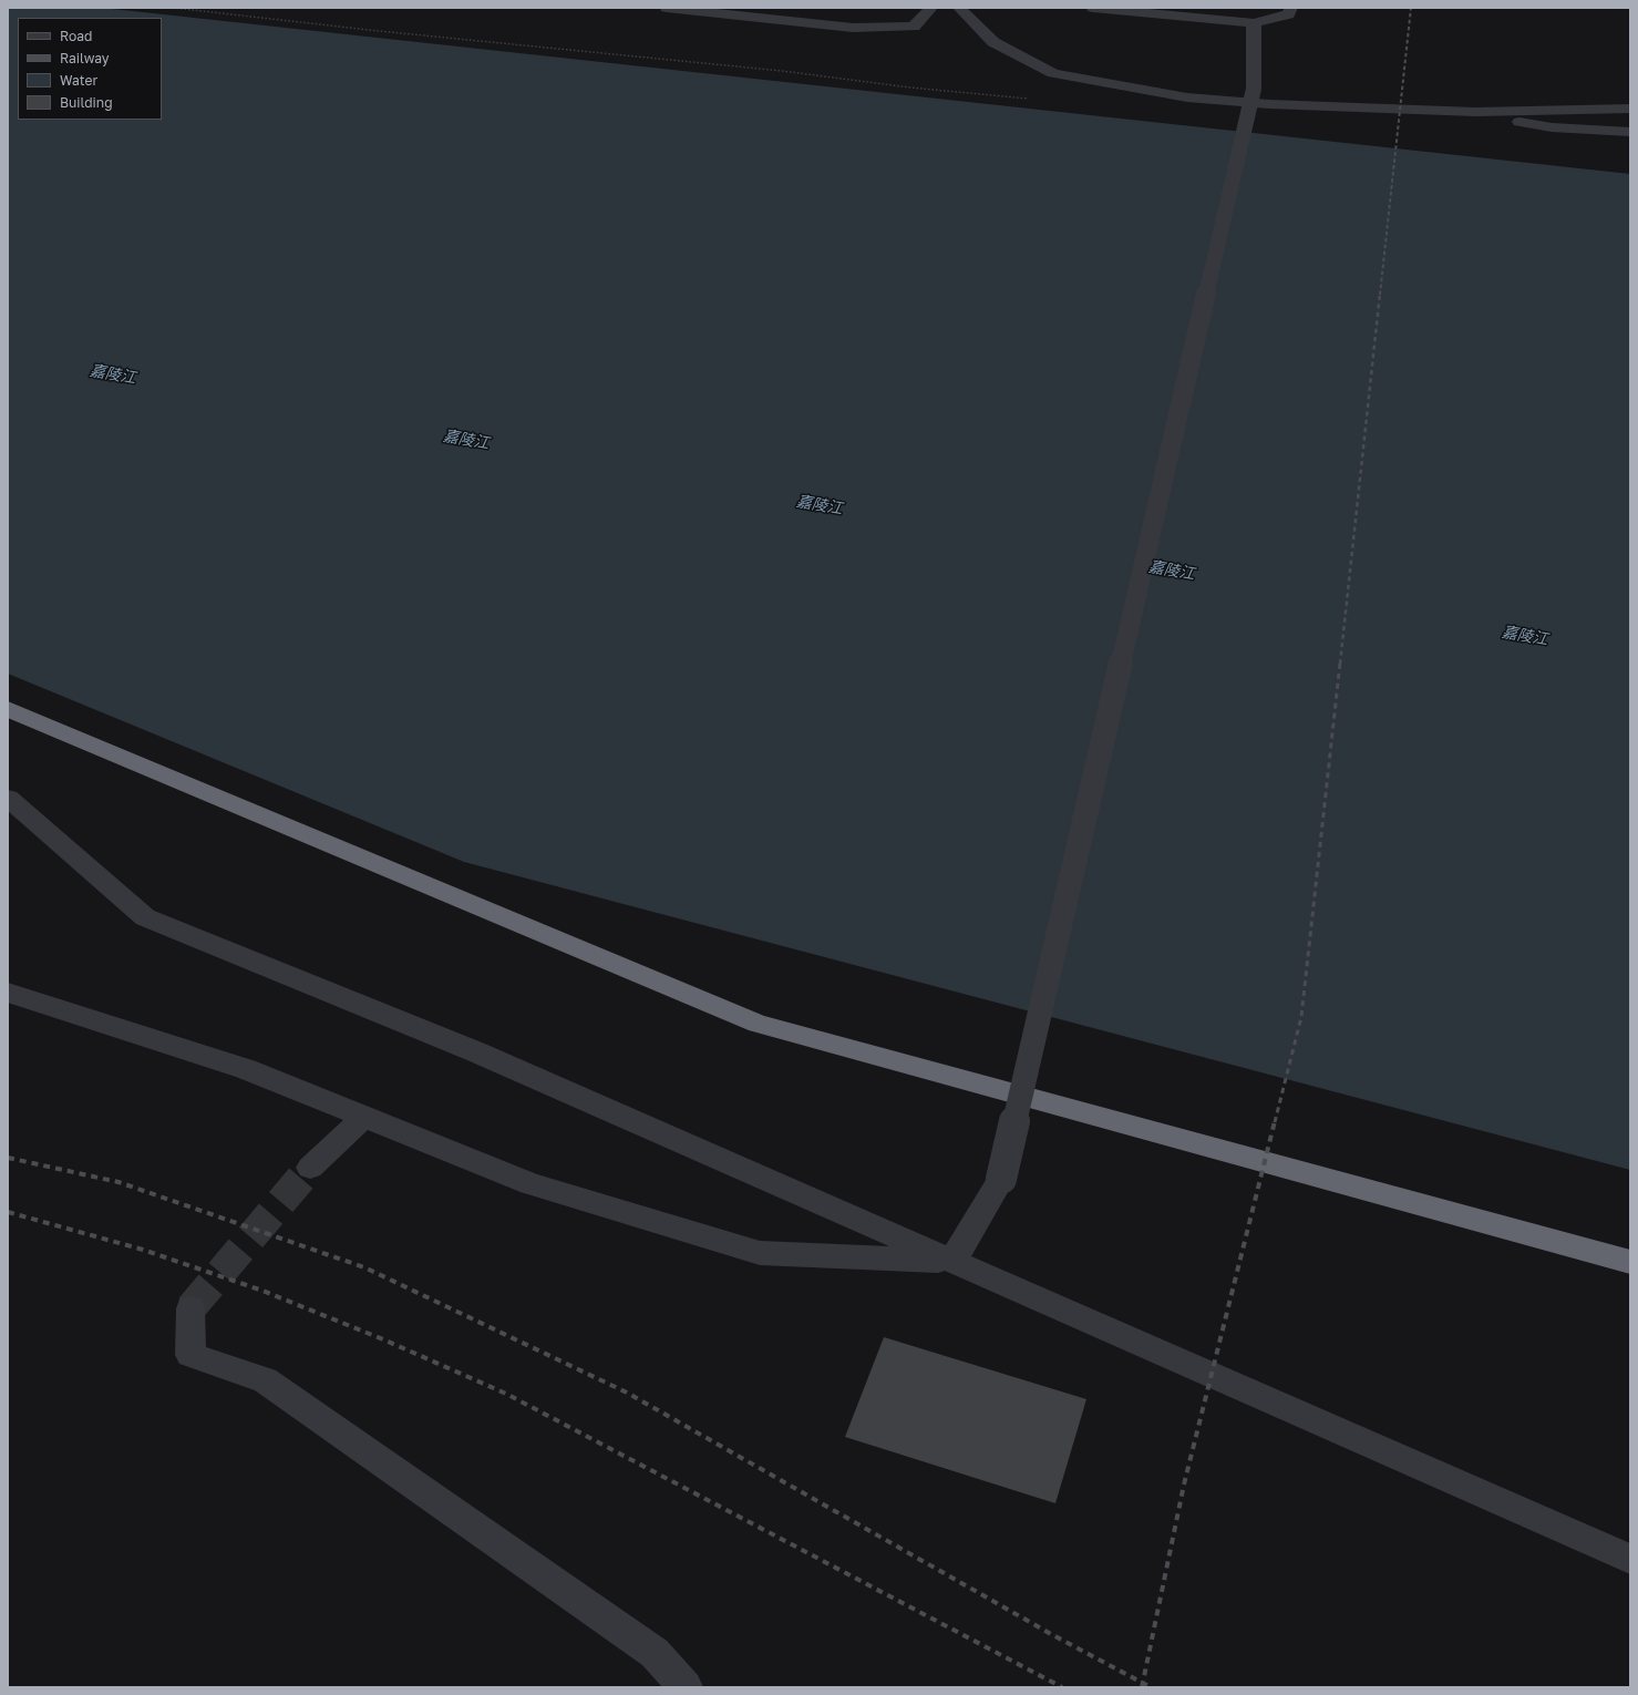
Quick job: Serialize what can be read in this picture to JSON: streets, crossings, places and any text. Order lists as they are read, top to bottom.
{
  "water": ["嘉陵江"],
  "legend": [
    "Road",
    "Railway",
    "Water",
    "Building"
  ]
}
